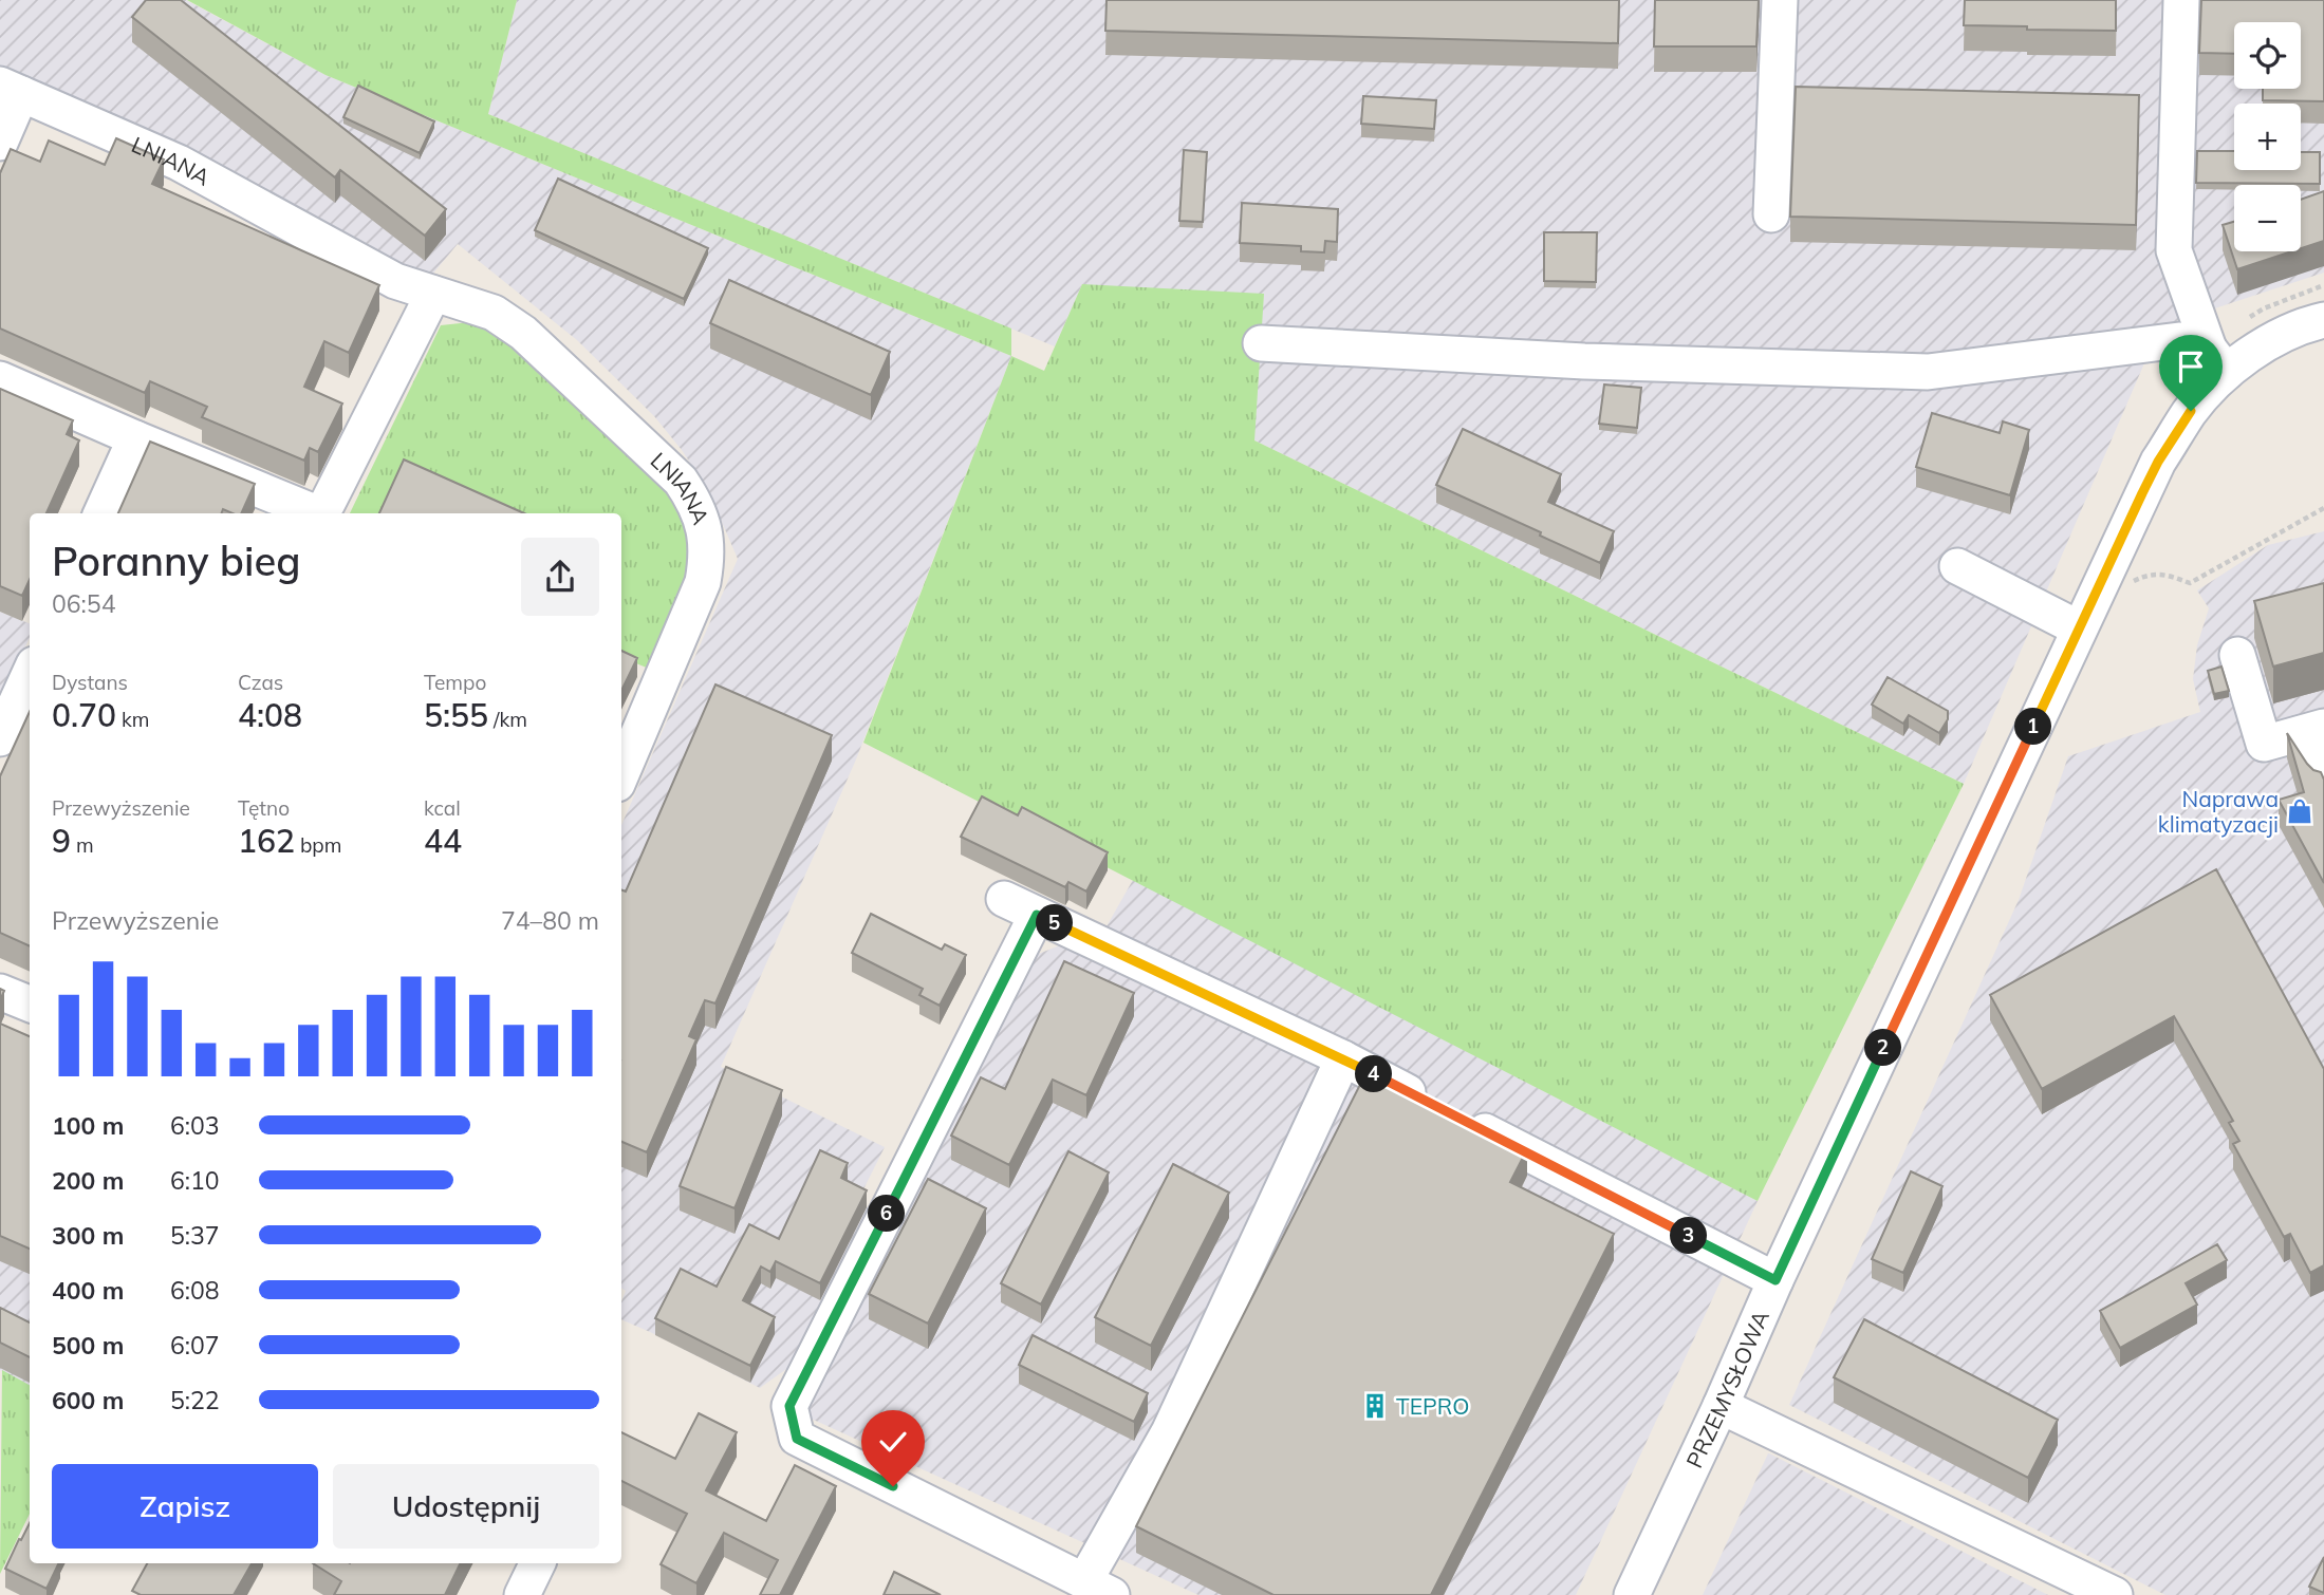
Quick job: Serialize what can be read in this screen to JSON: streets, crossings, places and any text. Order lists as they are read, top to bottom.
{
  "streets": {
    "street": ["LNIANA", "PRZEMYSŁOWA"]
  },
  "places": {
    "shop": ["Naprawa klimatyzacji"],
    "building": ["TEPRO"]
  },
  "page": {
    "map_buttons": ["+", "−"],
    "heading": ["Poranny bieg", "06:54"],
    "stats": [
      ["Dystans", "0.70 km"],
      ["Czas", "4:08"],
      ["Tempo", "5:55 /km"],
      ["Przewyższenie", "9 m"],
      ["Tętno", "162 bpm"],
      ["kcal", "44"]
    ],
    "pins": [
      "1",
      "5",
      "2",
      "4",
      "6",
      "3"
    ],
    "chart": ["Przewyższenie", "74–80 m"],
    "list": [
      {
        "name": "100 m",
        "note": "6:03"
      },
      {
        "name": "200 m",
        "note": "6:10"
      },
      {
        "name": "300 m",
        "note": "5:37"
      },
      {
        "name": "400 m",
        "note": "6:08"
      },
      {
        "name": "500 m",
        "note": "6:07"
      },
      {
        "name": "600 m",
        "note": "5:22"
      }
    ],
    "buttons": ["Zapisz", "Udostępnij"]
  }
}
